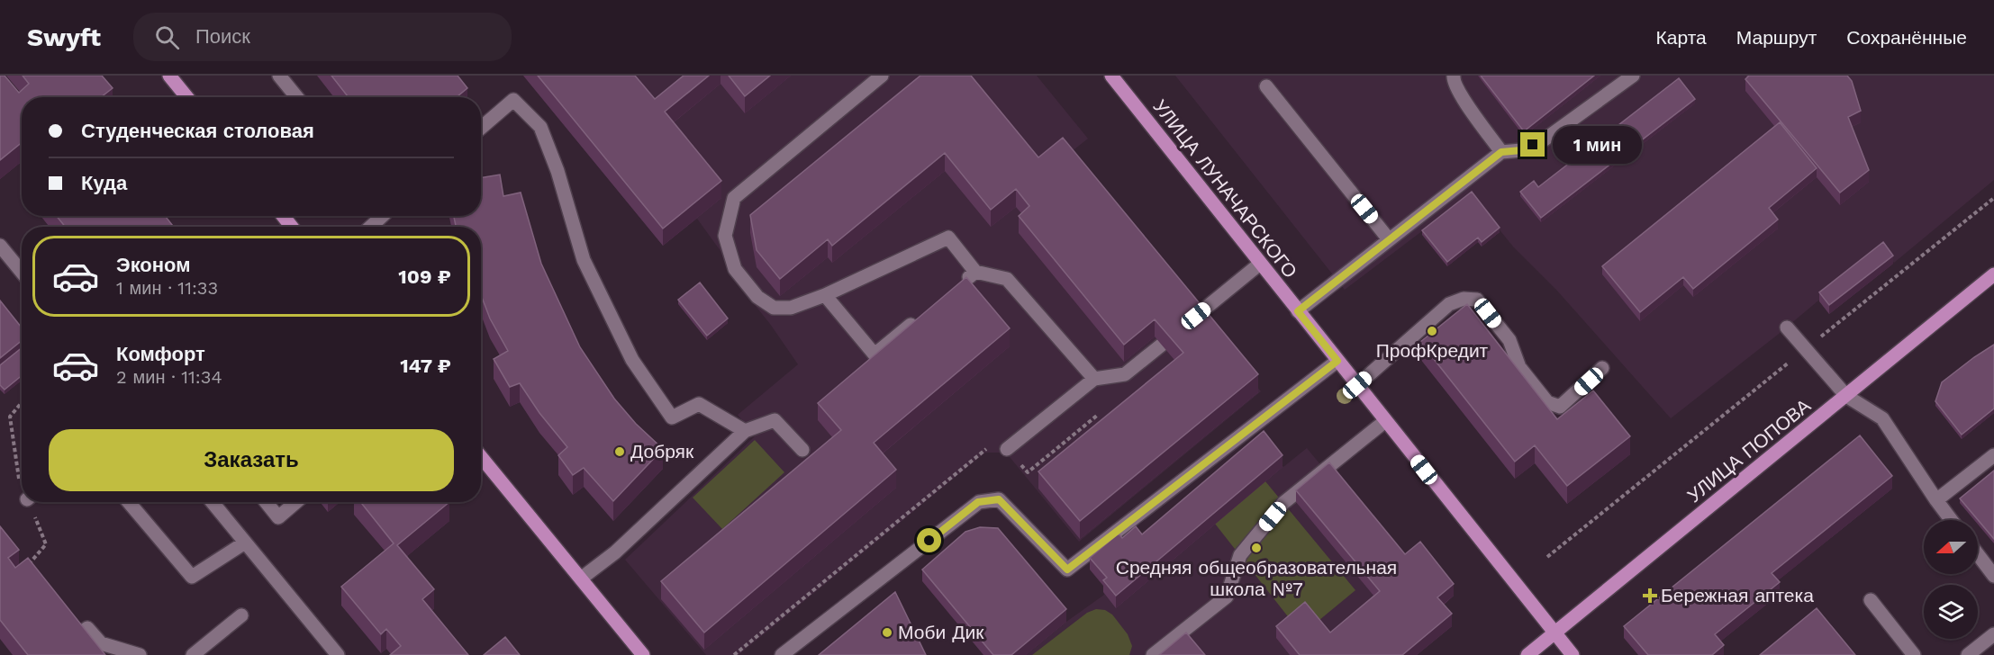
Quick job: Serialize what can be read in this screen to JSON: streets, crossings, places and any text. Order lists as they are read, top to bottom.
{
  "streets": {
    "main road": ["УЛИЦА ЛУНАЧАРСКОГО", "УЛИЦА ПОПОВА"]
  },
  "crossings": [
    ["УЛИЦА ЛУНАЧАРСКОГО", "УЛИЦА ПОПОВА"]
  ],
  "places": {
    "other": [
      "ПрофКредит",
      "Добряк",
      "Средняя общеобразовательная школа №7",
      "Моби Дик"
    ],
    "health": ["Бережная аптека"]
  },
  "north": "left",
  "page": {
    "header": "Swyft",
    "search": "Поиск",
    "nav": ["Карта", "Маршрут", "Сохранённые"],
    "banner": ["Студенческая столовая", "Куда"],
    "bubble": "1 мин",
    "list": [
      {
        "name": "Эконом",
        "note": "1 мин · 11:33",
        "value": "109 ₽"
      },
      {
        "name": "Комфорт",
        "note": "2 мин · 11:34",
        "value": "147 ₽"
      }
    ],
    "buttons": "Заказать"
  }
}
